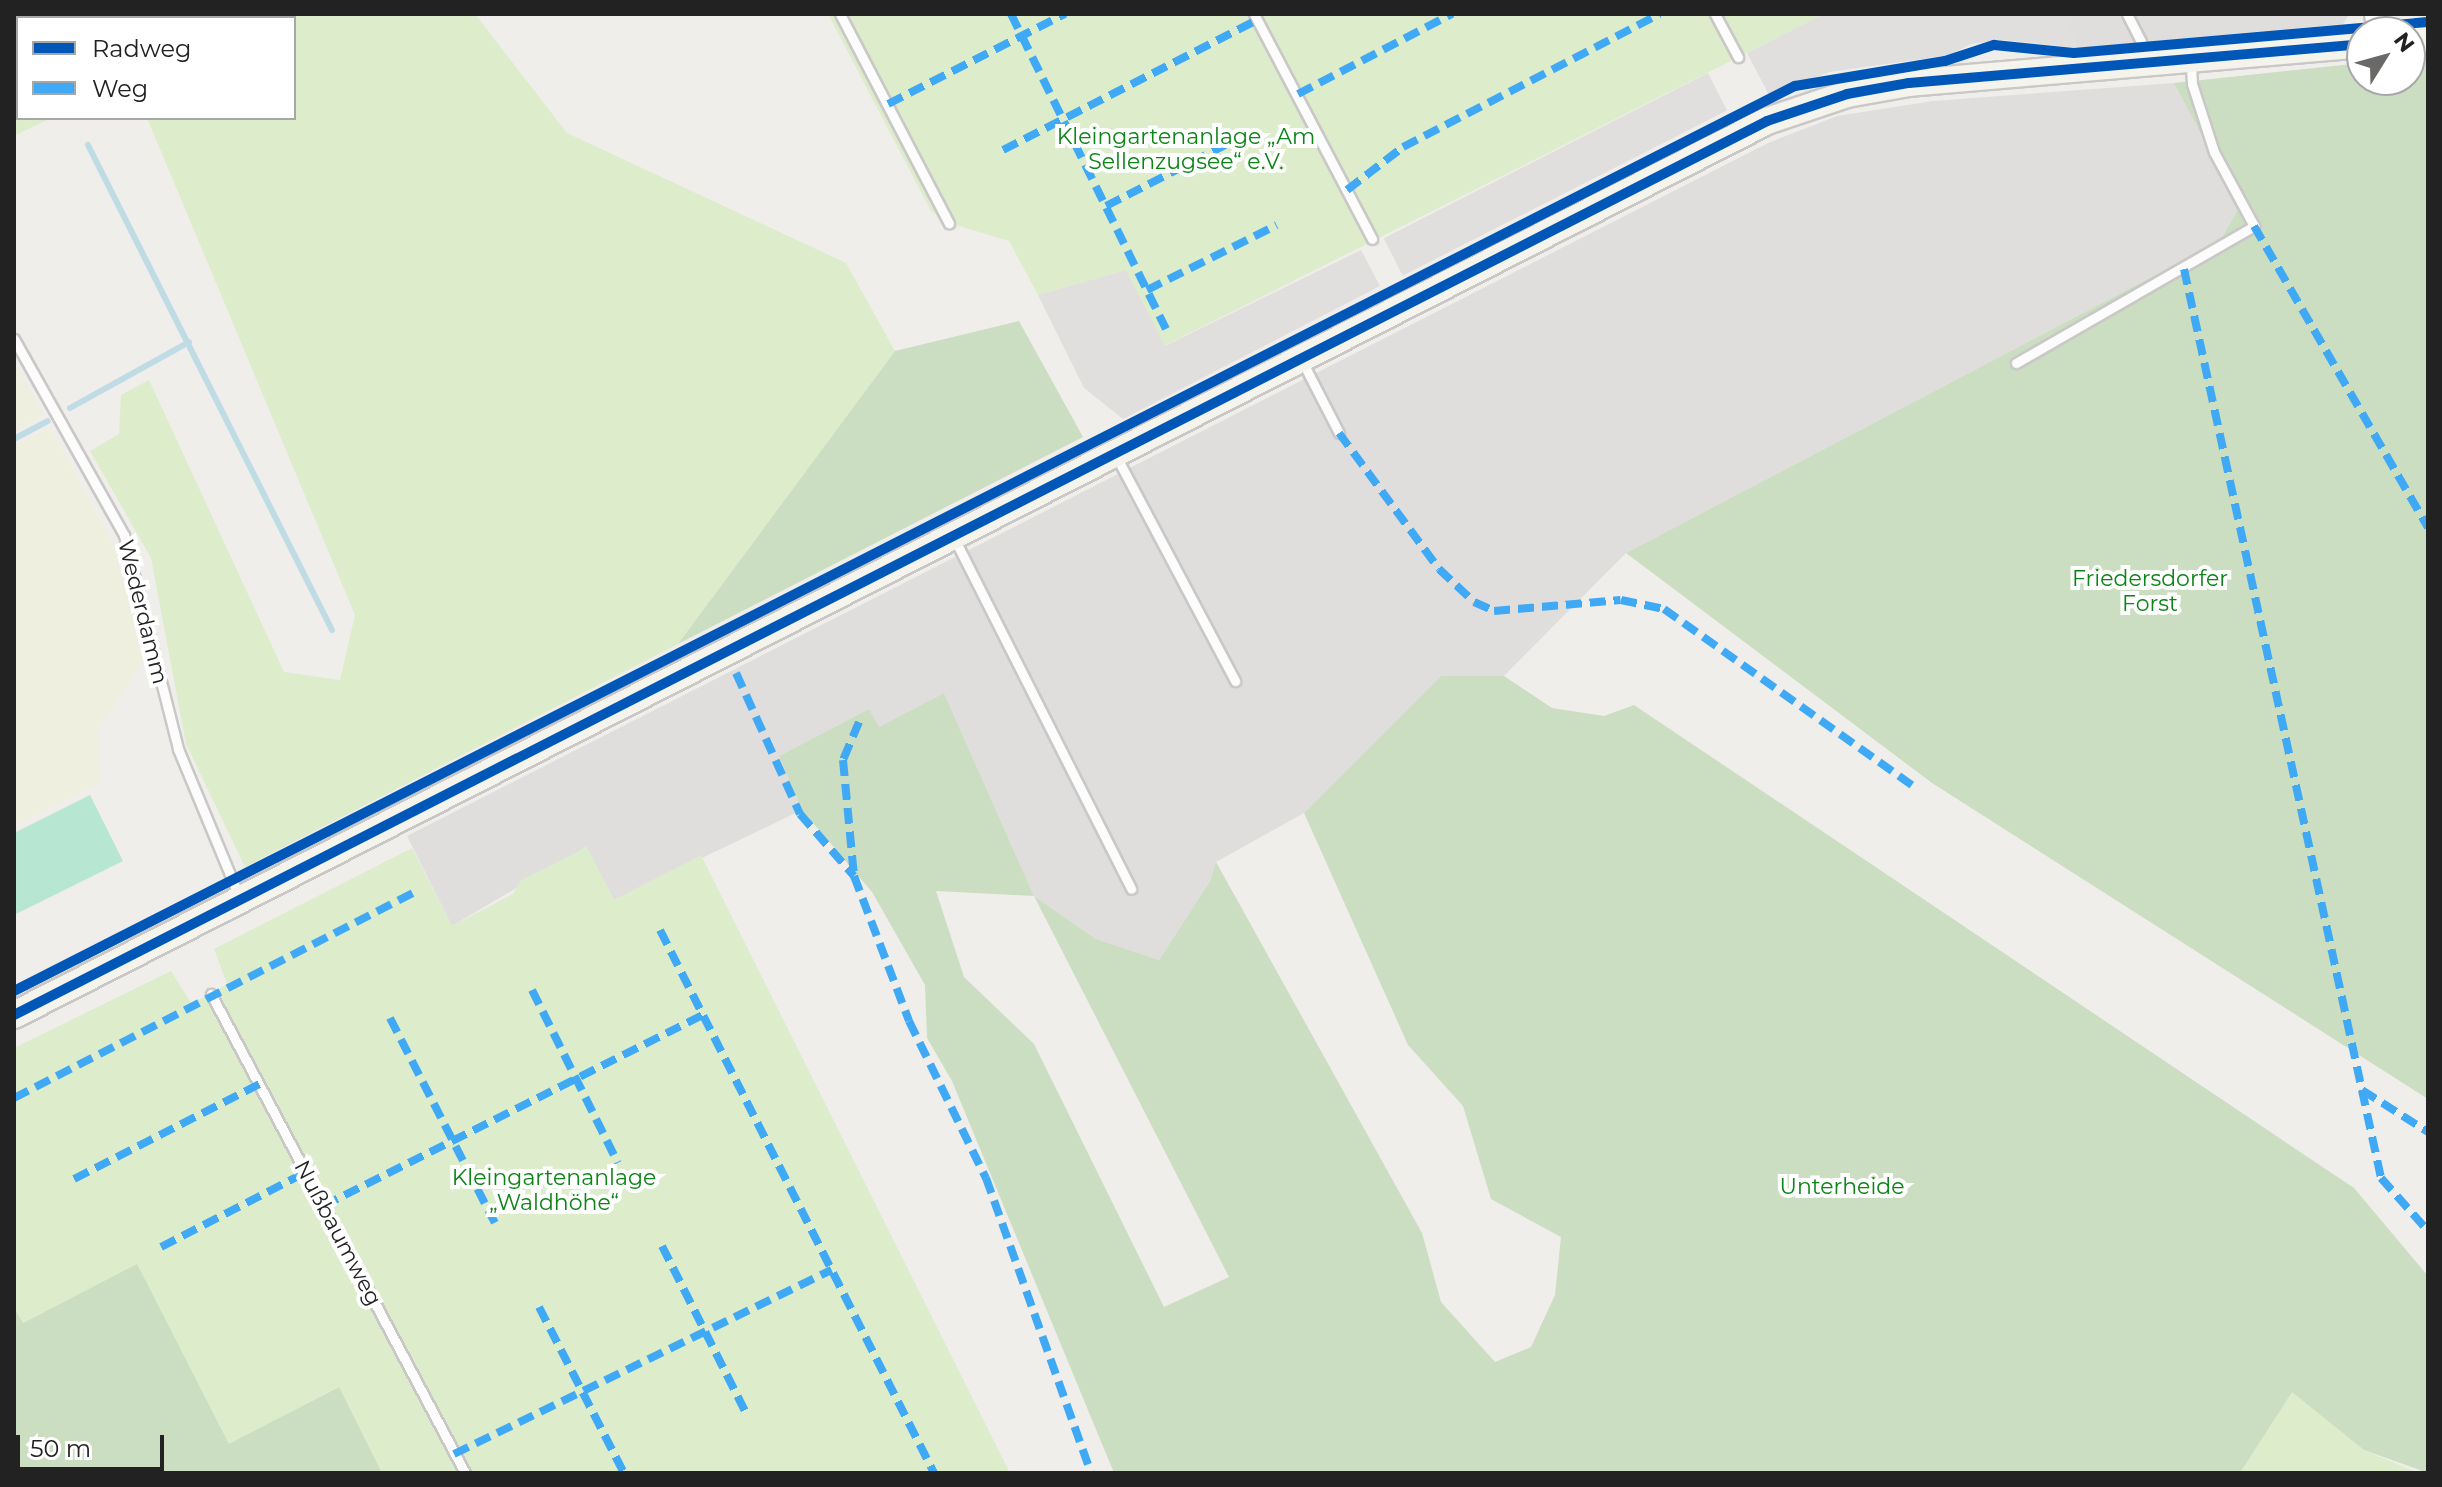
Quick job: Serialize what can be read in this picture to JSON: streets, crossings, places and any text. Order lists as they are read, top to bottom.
{
  "streets": {
    "lane": ["Wederdamm", "Nußbaumweg"]
  },
  "parks": [
    "Kleingartenanlage „Am Sellenzugsee“ e.V.",
    "Friedersdorfer Forst",
    "Kleingartenanlage „Waldhöhe“",
    "Unterheide"
  ],
  "legend": ["Radweg", "Weg"],
  "scale_bar": "50 m",
  "north": "top right"
}
